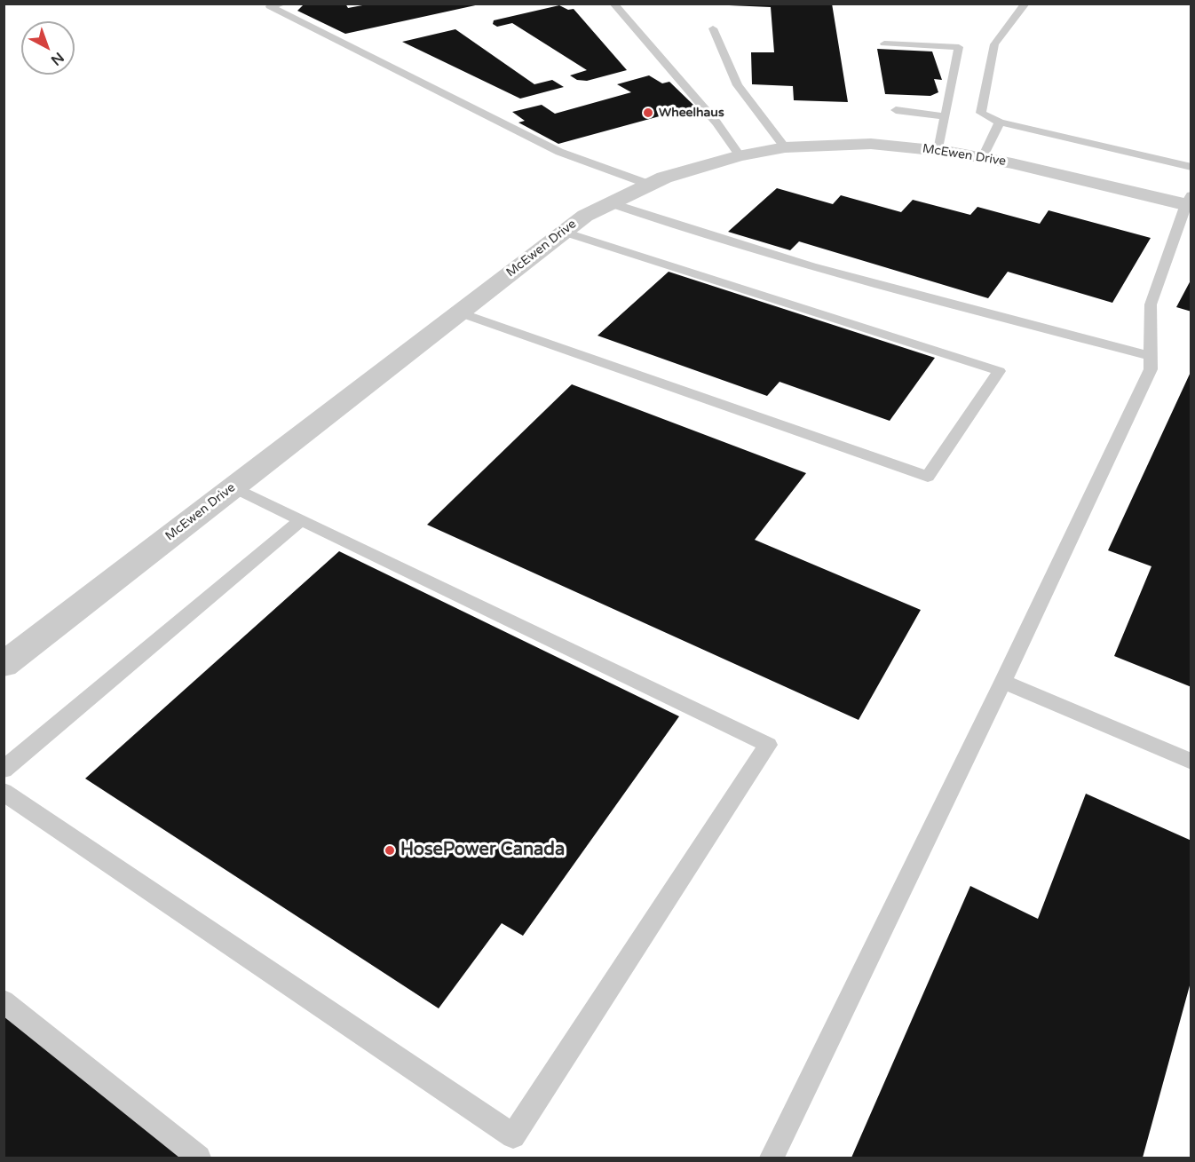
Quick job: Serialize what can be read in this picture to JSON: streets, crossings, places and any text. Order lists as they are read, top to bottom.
{
  "streets": {
    "street": ["McEwen Drive"]
  },
  "places": ["Wheelhaus", "HosePower Canada"],
  "north": "bottom right"
}
